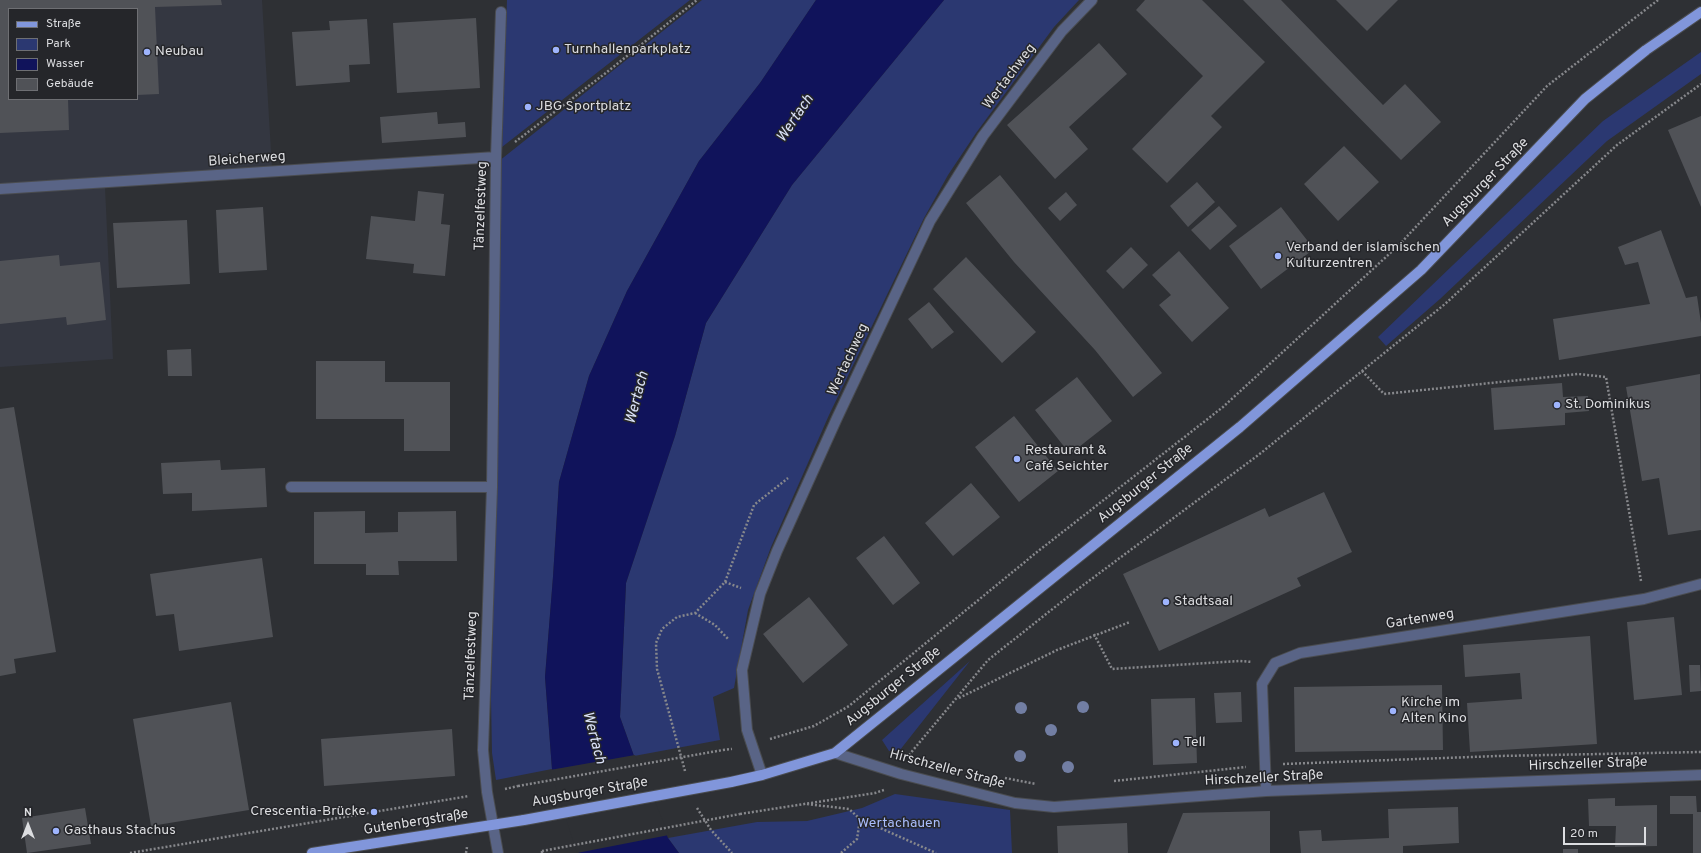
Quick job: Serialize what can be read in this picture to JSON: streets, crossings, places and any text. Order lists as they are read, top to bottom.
{
  "streets": {
    "main road": ["Augsburger Straße", "Gutenbergstraße"],
    "street": [
      "Wertachweg",
      "Bleicherweg",
      "Tänzelfestweg",
      "Gartenweg",
      "Hirschzeller Straße"
    ]
  },
  "crossings": [
    ["Wertachweg", "Augsburger Straße"],
    ["Bleicherweg", "Tänzelfestweg"],
    ["Augsburger Straße", "Hirschzeller Straße"],
    ["Augsburger Straße", "Gutenbergstraße"],
    ["Tänzelfestweg", "Gutenbergstraße"]
  ],
  "water": ["Wertach"],
  "parks": ["Wertachauen"],
  "places": [
    "Turnhallenparkplatz",
    "Neubau",
    "JBG Sportplatz",
    "Verband der islamischen Kulturzentren",
    "St. Dominikus",
    "Restaurant & Café Seichter",
    "Stadtsaal",
    "Kirche im Alten Kino",
    "Tell",
    "Crescentia-Brücke",
    "Gasthaus Stachus"
  ],
  "legend": [
    "Straße",
    "Park",
    "Wasser",
    "Gebäude"
  ],
  "scale_bar": "20 m",
  "north": "top"
}
